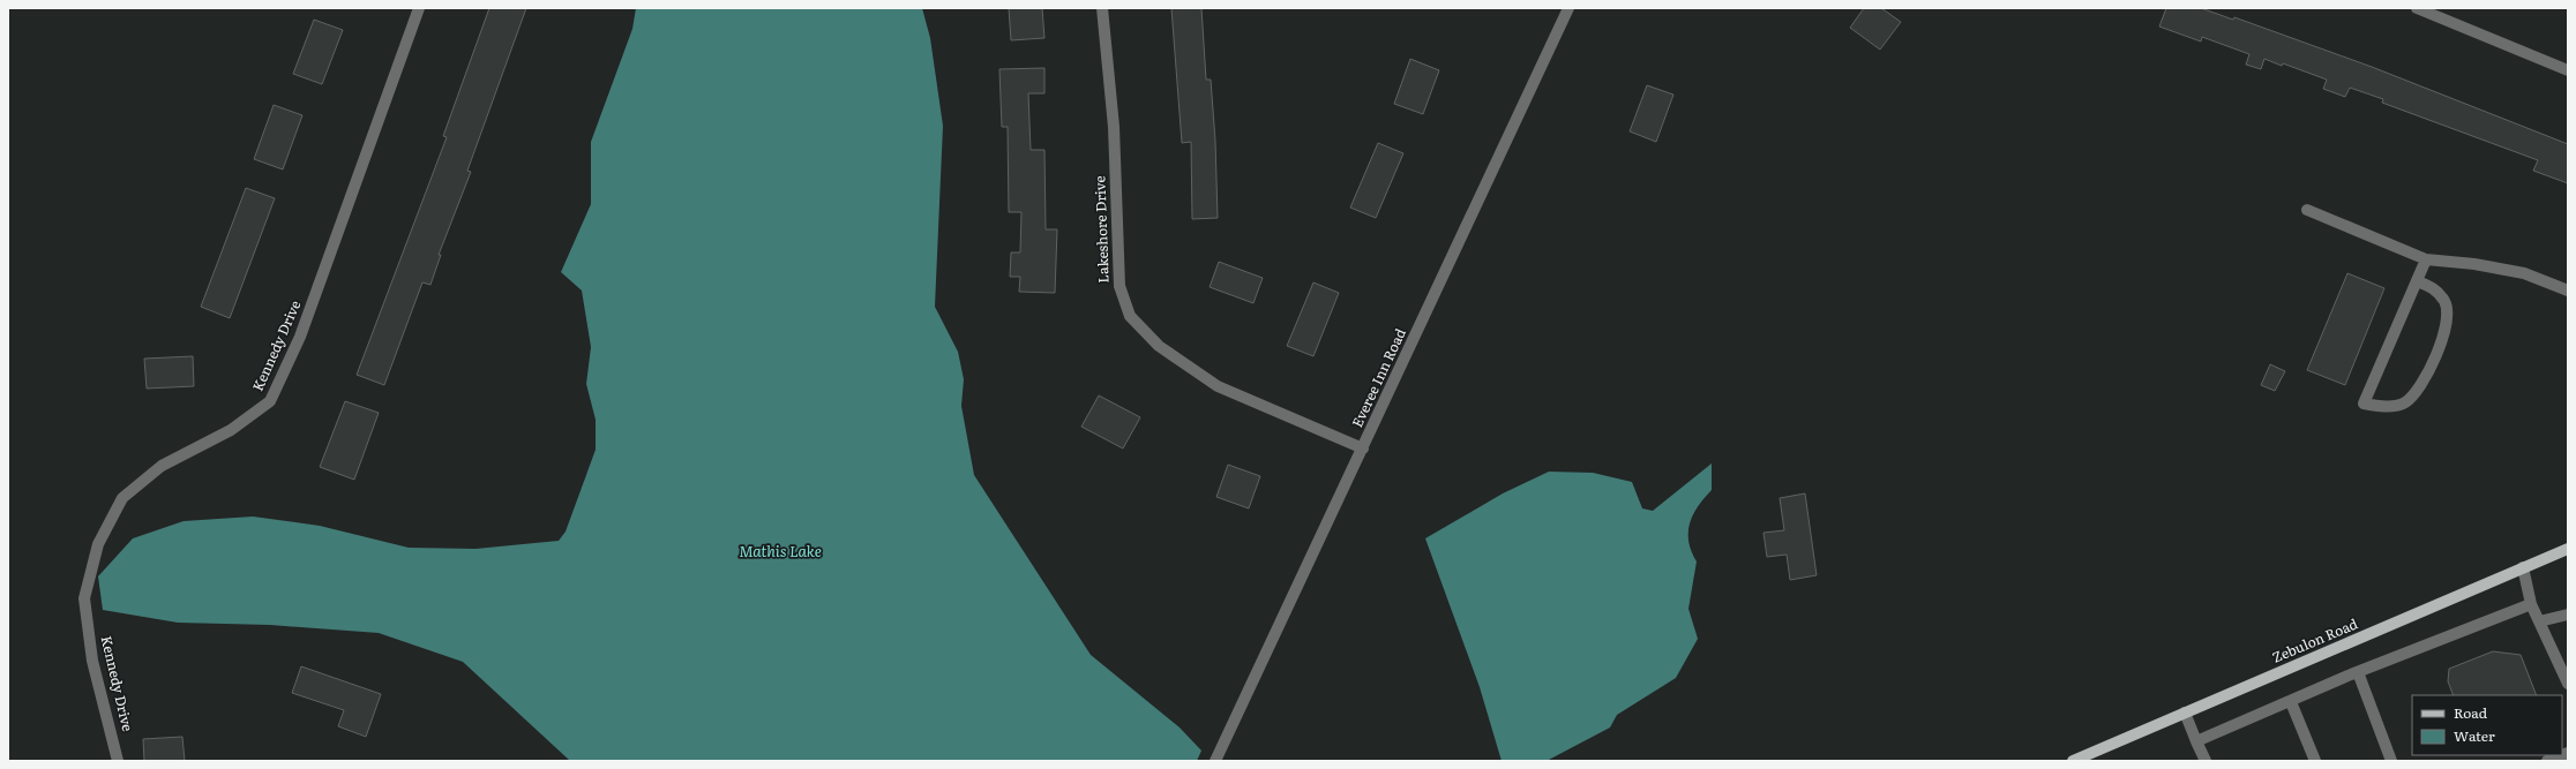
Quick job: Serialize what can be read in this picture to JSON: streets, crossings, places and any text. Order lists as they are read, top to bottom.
{
  "streets": {
    "main road": ["Zebulon Road"],
    "street": ["Lakeshore Drive", "Kennedy Drive", "Everee Inn Road"]
  },
  "crossings": [
    ["Lakeshore Drive", "Everee Inn Road"]
  ],
  "water": ["Mathis Lake"],
  "legend": ["Road", "Water"]
}
